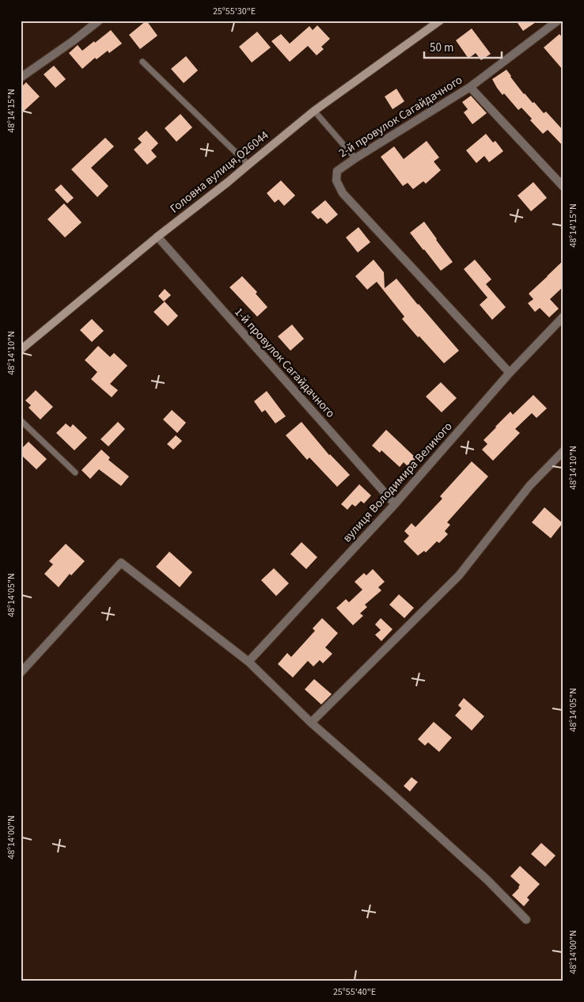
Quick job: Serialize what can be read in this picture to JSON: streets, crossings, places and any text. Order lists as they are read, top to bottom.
{
  "streets": {
    "main road": ["Головна вулиця,О26044"],
    "street": ["2-й провулок Сагайдачного", "1-й провулок Сагайдачного", "вулиця Володимира Великого"]
  },
  "crossings": [
    ["2-й провулок Сагайдачного", "вулиця Володимира Великого"],
    ["Головна вулиця,О26044", "1-й провулок Сагайдачного"],
    ["1-й провулок Сагайдачного", "вулиця Володимира Великого"]
  ],
  "scale_bar": "50 m",
  "coordinates": [
    "25°55'30\"E",
    "48°14'15\"N",
    "48°14'10\"N",
    "48°14'05\"N",
    "48°14'00\"N",
    "25°55'40\"E"
  ]
}
